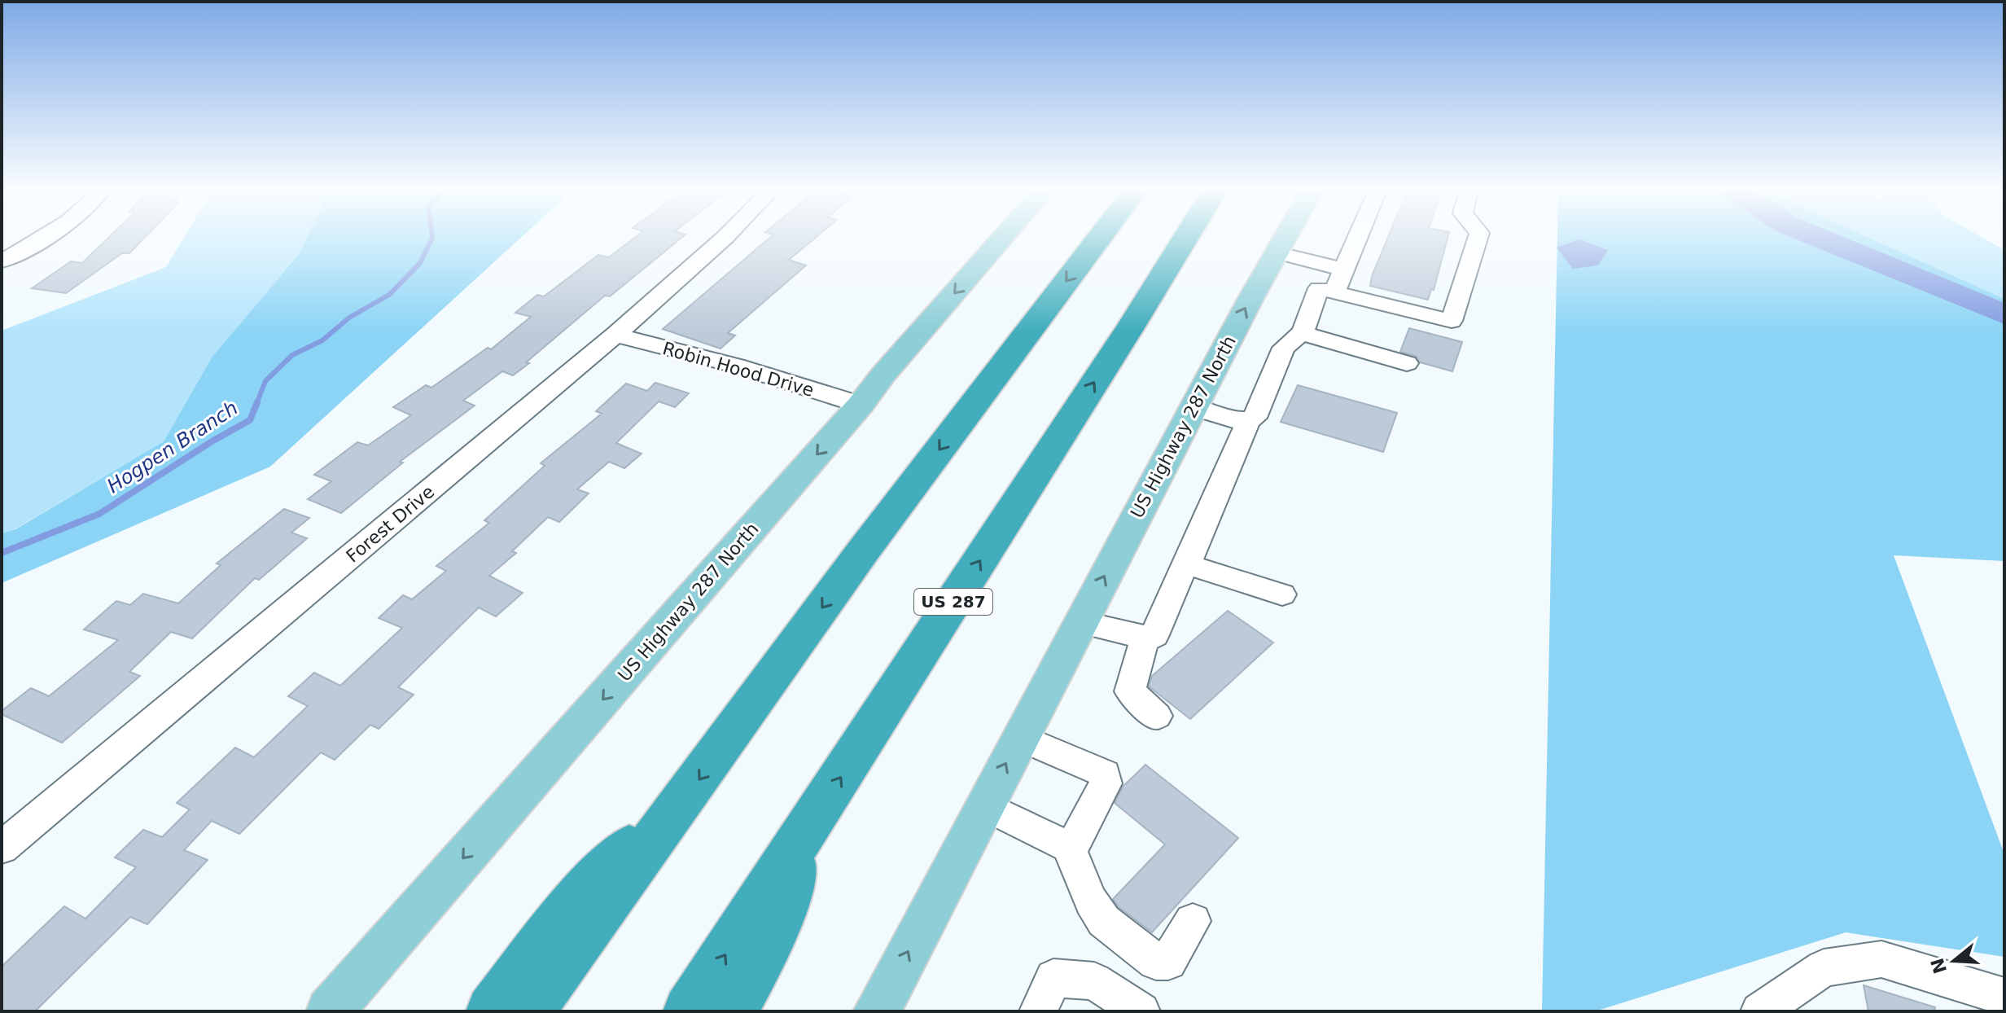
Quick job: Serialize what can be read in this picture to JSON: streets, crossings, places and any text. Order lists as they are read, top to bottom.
{
  "streets": {
    "highway": ["US 287"],
    "main road": ["US Highway 287 North"],
    "street": ["Robin Hood Drive", "Forest Drive"]
  },
  "crossings": [
    ["Robin Hood Drive", "US Highway 287 North"],
    ["Robin Hood Drive", "Forest Drive"]
  ],
  "water": ["Hogpen Branch"],
  "north": "left"
}
